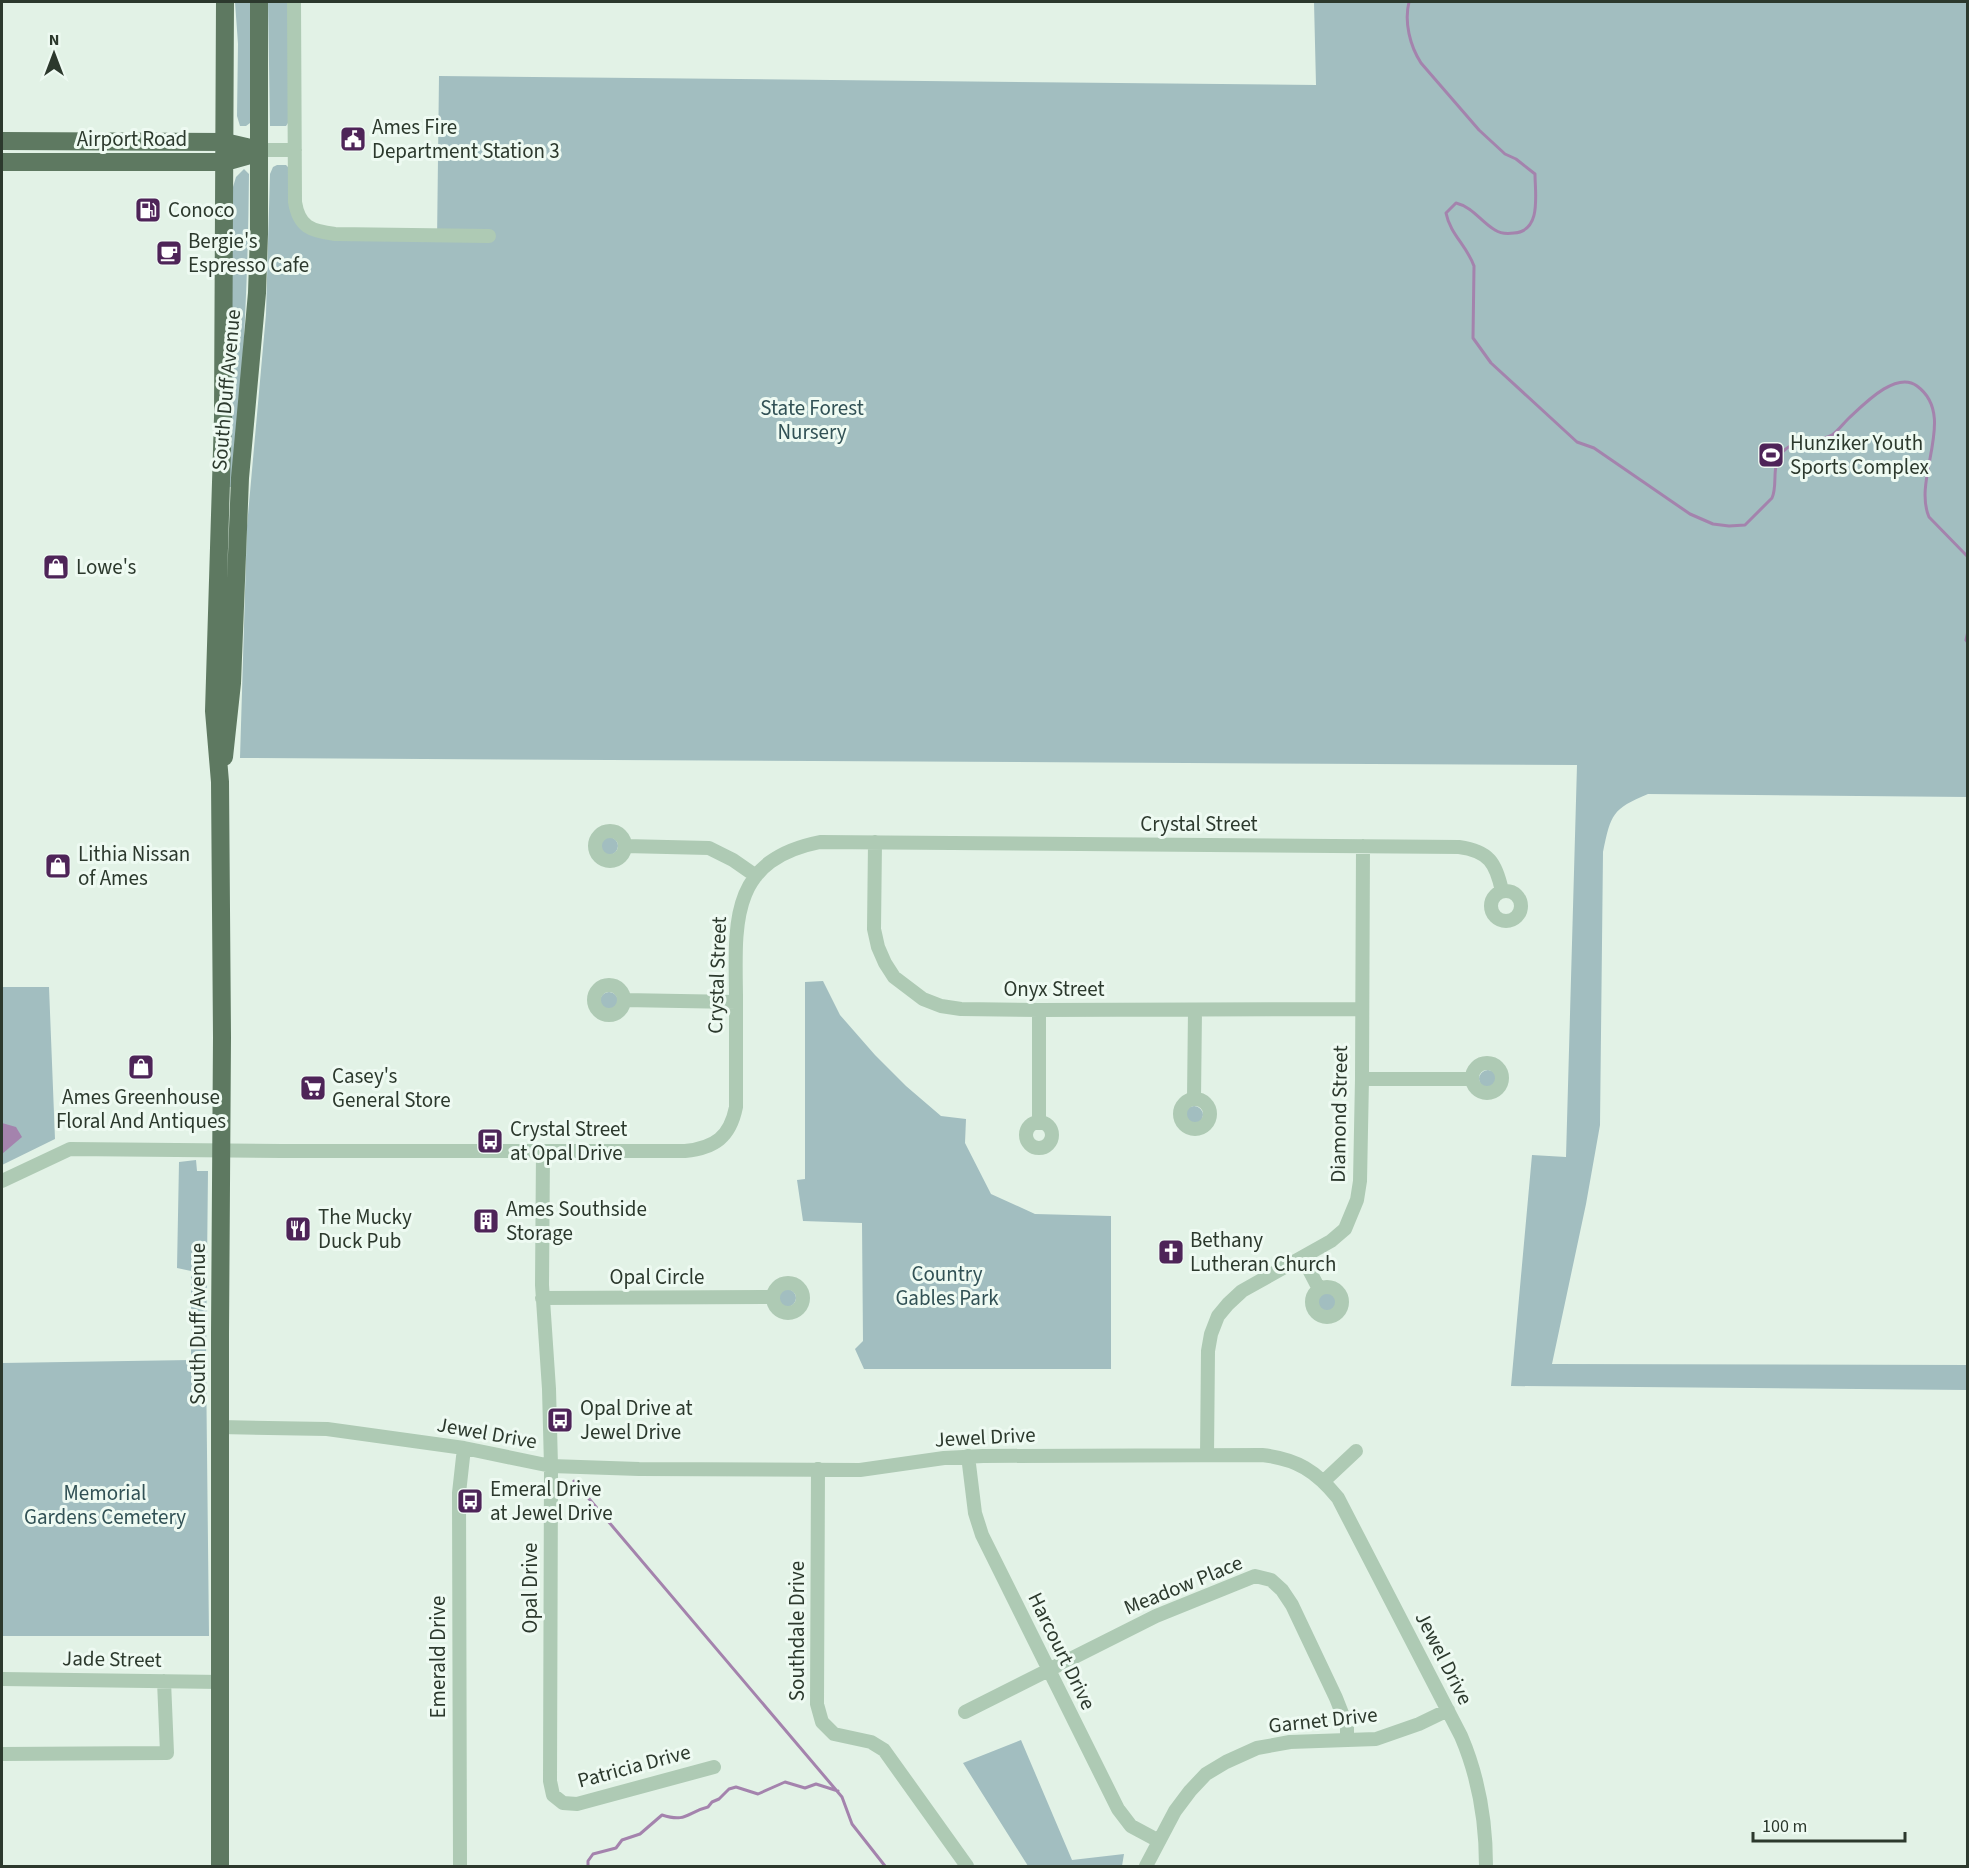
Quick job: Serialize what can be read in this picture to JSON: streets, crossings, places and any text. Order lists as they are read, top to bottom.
{
  "streets": {
    "main road": ["Airport Road", "South Duff Avenue"],
    "street": [
      "Crystal Street",
      "Onyx Street",
      "Diamond Street",
      "Opal Circle",
      "Jewel Drive",
      "Meadow Place",
      "Opal Drive",
      "Southdale Drive",
      "Harcourt Drive",
      "Emerald Drive",
      "Jade Street",
      "Garnet Drive",
      "Patricia Drive"
    ]
  },
  "crossings": [
    ["Airport Road", "South Duff Avenue"],
    ["South Duff Avenue", "Crystal Street"],
    ["South Duff Avenue", "Jewel Drive"],
    ["South Duff Avenue", "Jade Street"],
    ["Crystal Street", "Onyx Street"],
    ["Crystal Street", "Diamond Street"],
    ["Crystal Street", "Opal Drive"],
    ["Onyx Street", "Diamond Street"],
    ["Diamond Street", "Jewel Drive"],
    ["Opal Circle", "Opal Drive"],
    ["Jewel Drive", "Opal Drive"],
    ["Jewel Drive", "Southdale Drive"],
    ["Jewel Drive", "Harcourt Drive"],
    ["Jewel Drive", "Emerald Drive"],
    ["Jewel Drive", "Garnet Drive"],
    ["Meadow Place", "Harcourt Drive"],
    ["Meadow Place", "Garnet Drive"],
    ["Opal Drive", "Patricia Drive"],
    ["Harcourt Drive", "Garnet Drive"]
  ],
  "parks": ["State Forest Nursery", "Country Gables Park", "Memorial Gardens Cemetery"],
  "places": {
    "public building": ["Ames Fire Department Station 3"],
    "fuel station": ["Conoco"],
    "cafe": ["Bergie's Espresso Cafe"],
    "sports": ["Hunziker Youth Sports Complex"],
    "shop": ["Lowe's", "Lithia Nissan of Ames", "Ames Greenhouse Floral And Antiques"],
    "supermarket": ["Casey's General Store"],
    "bus stop": ["Crystal Street at Opal Drive", "Opal Drive at Jewel Drive", "Emeral Drive at Jewel Drive"],
    "building": ["Ames Southside Storage"],
    "restaurant": ["The Mucky Duck Pub"],
    "church": ["Bethany Lutheran Church"]
  },
  "scale_bar": "100 m",
  "north": "top"
}
